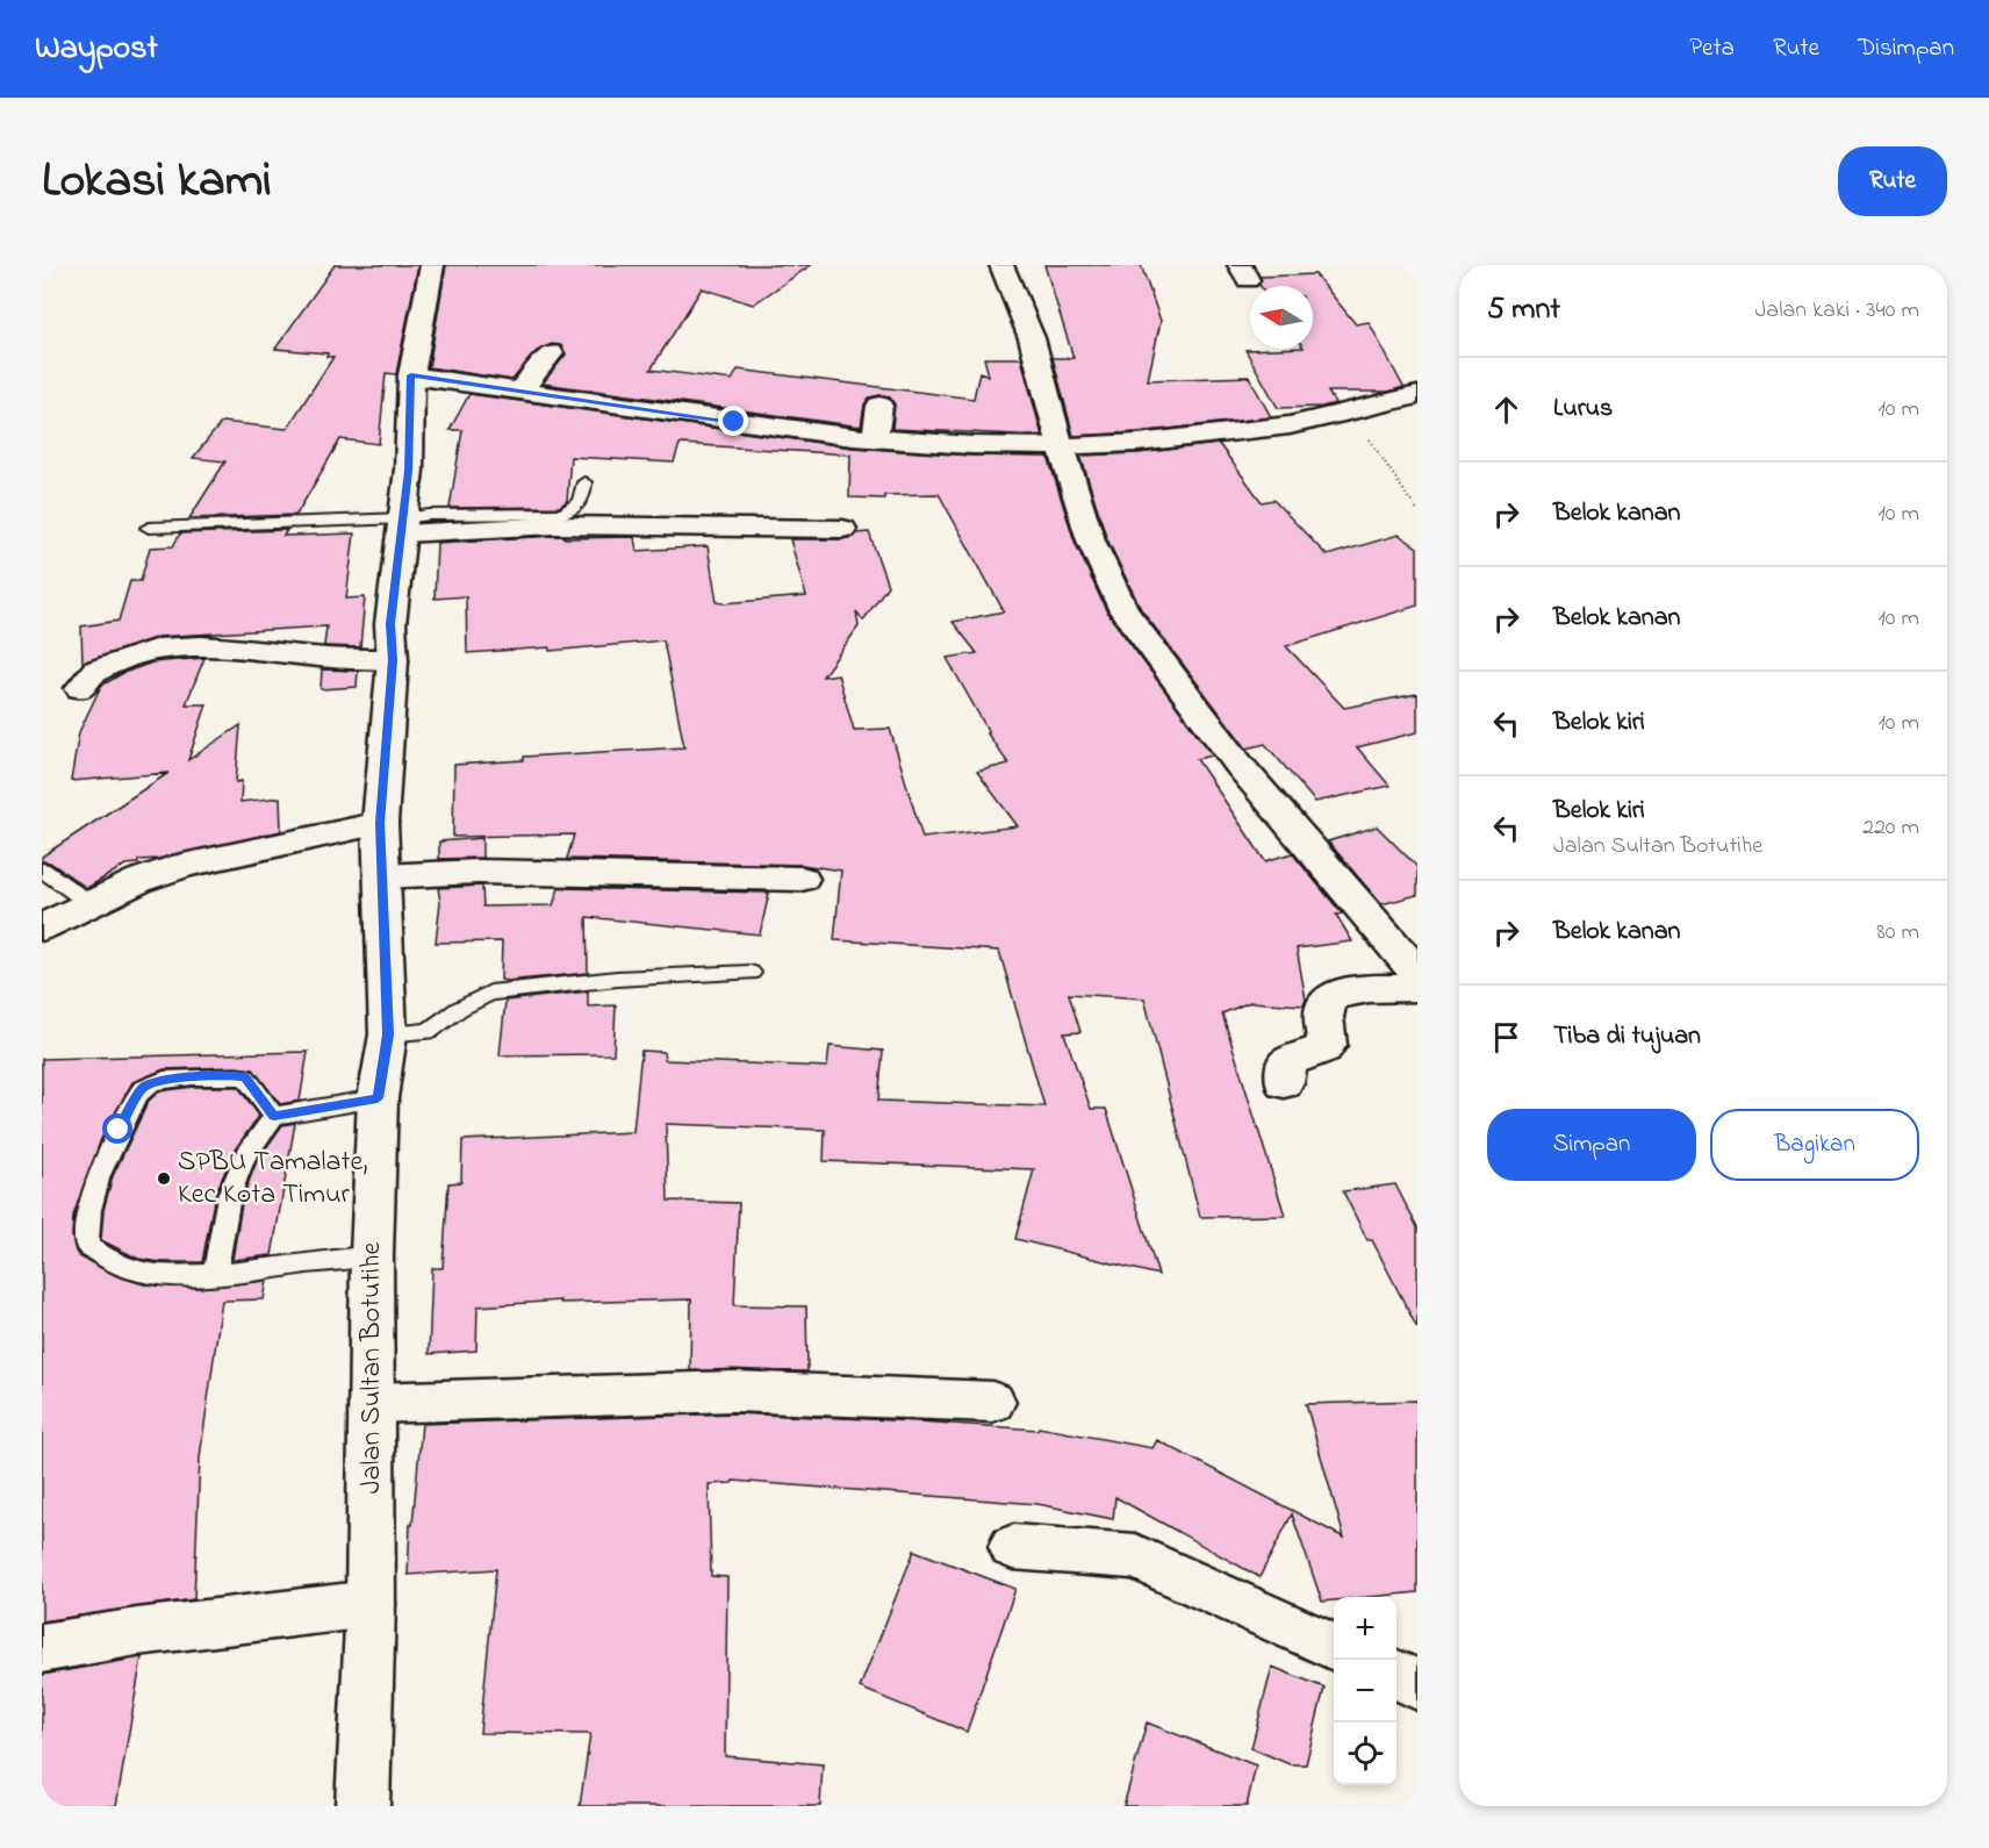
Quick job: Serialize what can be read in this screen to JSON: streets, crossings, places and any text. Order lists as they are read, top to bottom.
{
  "streets": {
    "street": ["Jalan Sultan Botutihe"]
  },
  "places": ["SPBU Tamalate, Kec Kota Timur"],
  "north": "left",
  "page": {
    "header": "Waypost",
    "nav": ["Peta", "Rute", "Disimpan"],
    "title": "Lokasi kami",
    "buttons": [
      "Rute",
      ["Simpan", "Bagikan"]
    ],
    "heading": ["5 mnt", "Jalan kaki · 340 m"],
    "list": [
      ["Lurus", "10 m"],
      ["Belok kanan", "10 m"],
      ["Belok kanan", "10 m"],
      ["Belok kiri", "10 m"],
      ["Belok kiri", "Jalan Sultan Botutihe", "220 m"],
      ["Belok kanan", "80 m"],
      "Tiba di tujuan"
    ],
    "map_buttons": ["+", "−"]
  }
}
